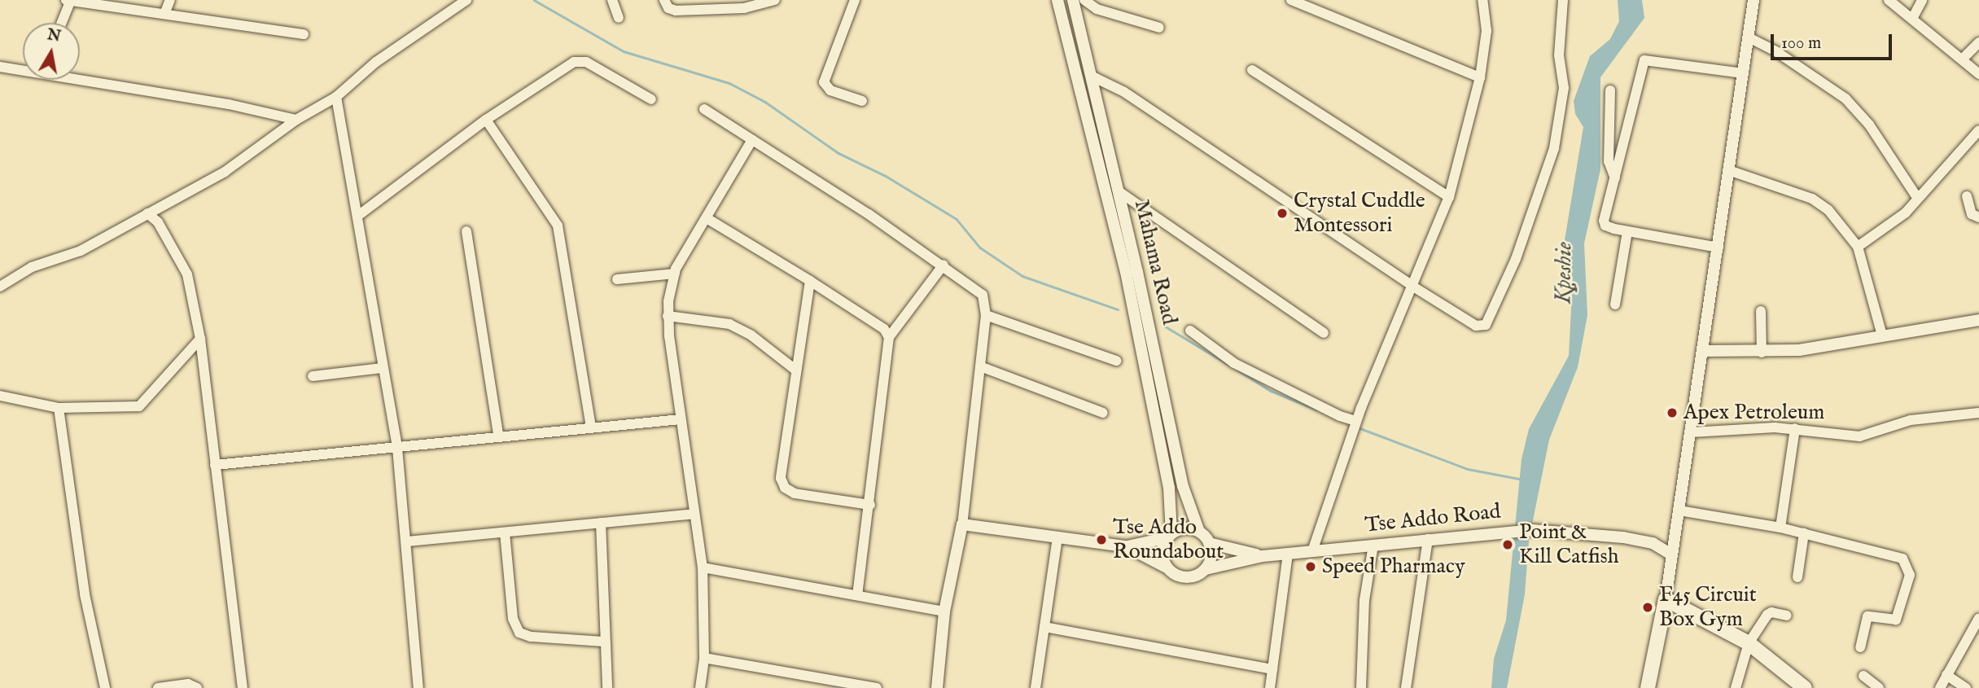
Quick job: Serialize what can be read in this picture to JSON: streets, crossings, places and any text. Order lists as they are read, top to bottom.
{
  "streets": {
    "street": ["Mahama Road", "Tse Addo Road"]
  },
  "crossings": [
    ["Mahama Road", "Tse Addo Road"]
  ],
  "water": ["Kpeshie"],
  "places": [
    "Crystal Cuddle Montessori",
    "Apex Petroleum",
    "Tse Addo Roundabout",
    "Point & Kill Catfish",
    "Speed Pharmacy",
    "F45 Circuit Box Gym"
  ],
  "scale_bar": "100 m",
  "north": "top"
}
